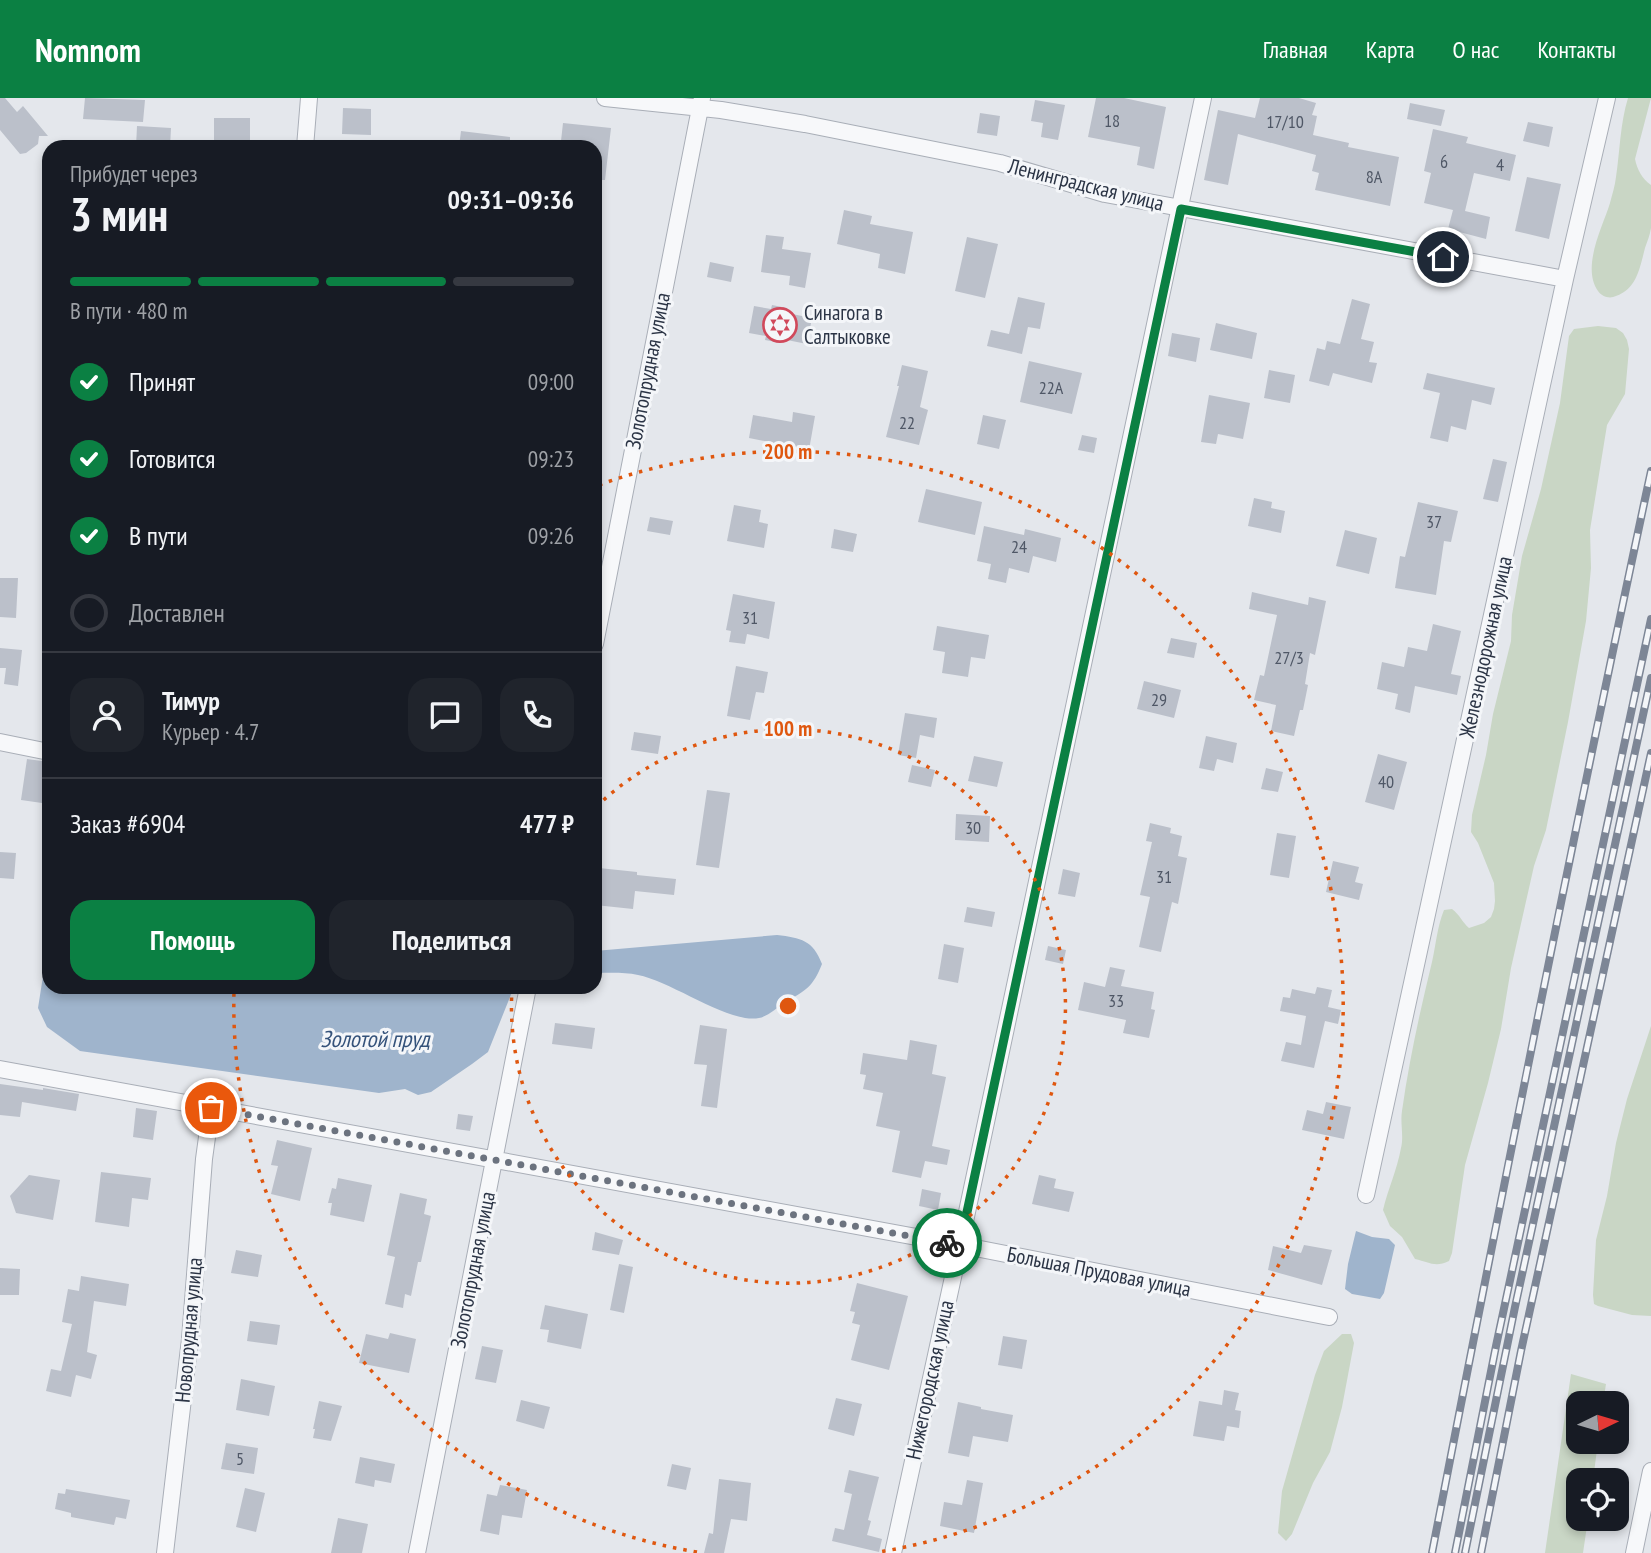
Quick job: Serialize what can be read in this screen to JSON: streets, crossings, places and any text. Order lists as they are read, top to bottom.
{
  "streets": {
    "street": [
      "Ленинградская улица",
      "Золотопрудная улица",
      "Железнодорожная улица",
      "Большая Прудовая улица",
      "Новопрудная улица",
      "Нижегородская улица"
    ]
  },
  "crossings": [
    ["Ленинградская улица", "Золотопрудная улица"],
    ["Ленинградская улица", "Железнодорожная улица"],
    ["Ленинградская улица", "Нижегородская улица"],
    ["Золотопрудная улица", "Большая Прудовая улица"],
    ["Большая Прудовая улица", "Новопрудная улица"],
    ["Большая Прудовая улица", "Нижегородская улица"]
  ],
  "water": ["Золотой пруд"],
  "places": {
    "synagogue": ["Синагога в Салтыковке"]
  },
  "house_numbers": [
    "18",
    "17/10",
    "6",
    "4",
    "8А",
    "22А",
    "22",
    "37",
    "24",
    "31",
    "27/3",
    "29",
    "40",
    "30",
    "31",
    "33",
    "5"
  ],
  "north": "right",
  "page": {
    "header": "Nomnom",
    "nav": [
      "Главная",
      "Карта",
      "О нас",
      "Контакты"
    ],
    "heading": ["3 мин", "Прибудет через", "09:31–09:36"],
    "panel": [
      "Тимур",
      "Курьер · 4.7",
      "Заказ #6904",
      "477 ₽"
    ],
    "bar": "В пути · 480 m",
    "list": [
      ["Принят", "09:00"],
      ["Готовится", "09:23"],
      ["В пути", "09:26"],
      "Доставлен"
    ],
    "buttons": ["Помощь", "Поделиться"]
  },
  "rings": ["200 m", "100 m"]
}
